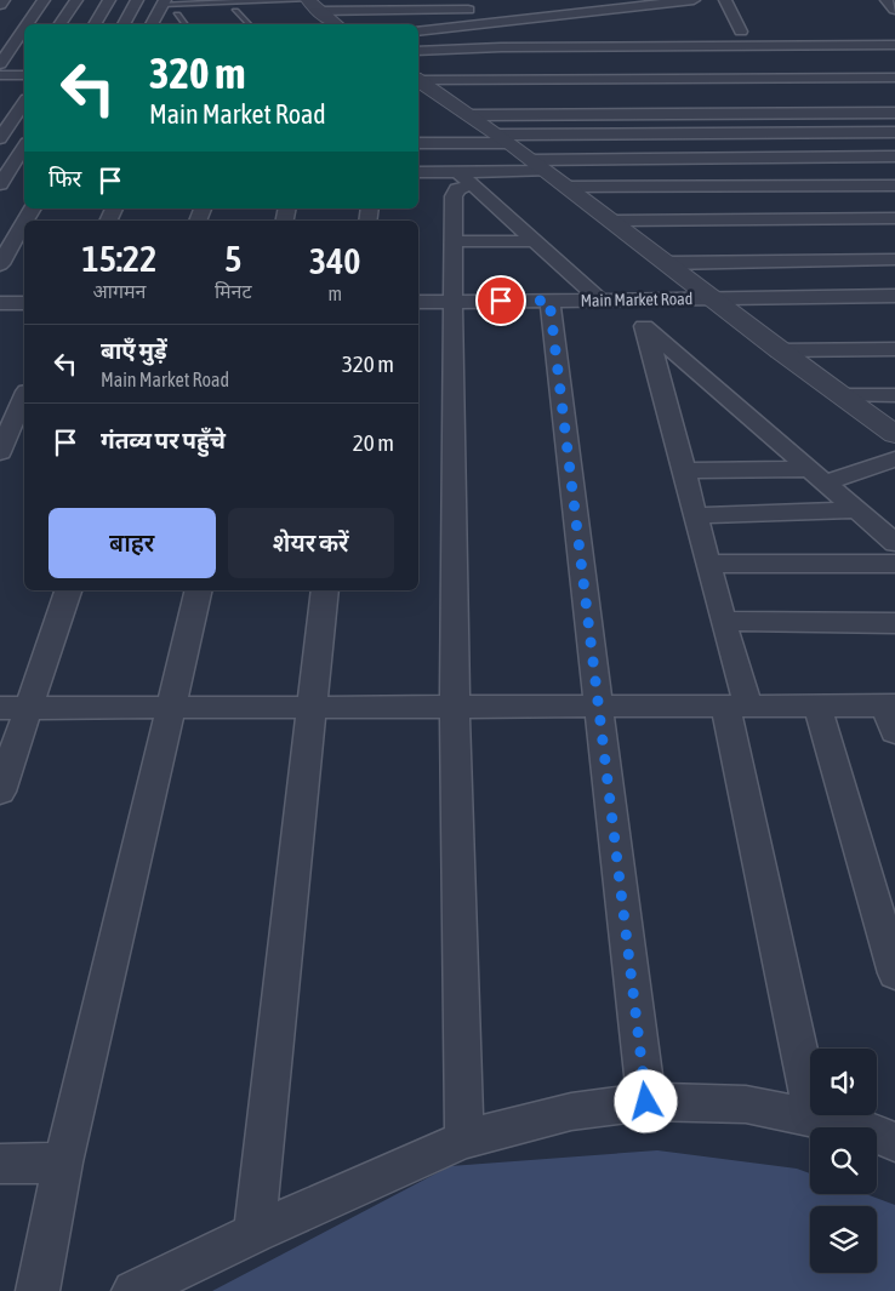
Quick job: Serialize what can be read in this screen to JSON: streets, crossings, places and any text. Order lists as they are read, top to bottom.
{
  "streets": {
    "street": ["Main Market Road"]
  },
  "page": {
    "turn": ["320 m", "Main Market Road"],
    "then": "फिर",
    "eta": [
      "15:22",
      "आगमन",
      "5",
      "मिनट",
      "340",
      "m"
    ],
    "list": [
      {
        "name": "बाएँ मुड़ें",
        "note": "Main Market Road",
        "value": "320 m"
      },
      {
        "name": "गंतव्य पर पहुँचे",
        "value": "20 m"
      }
    ],
    "buttons": ["बाहर", "शेयर करें"]
  }
}
